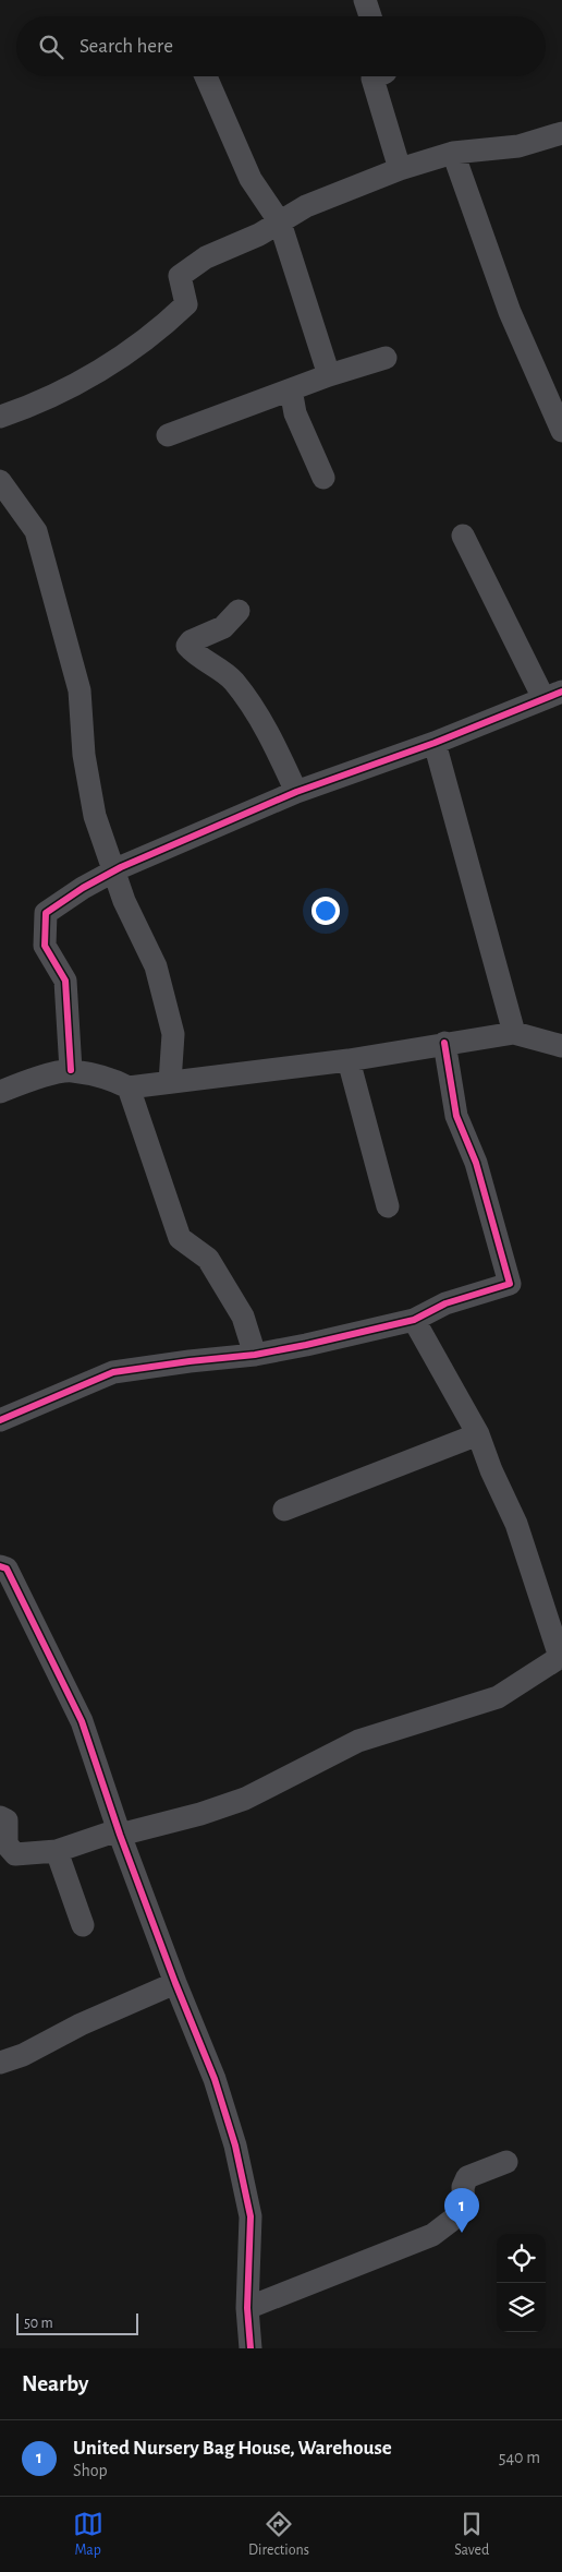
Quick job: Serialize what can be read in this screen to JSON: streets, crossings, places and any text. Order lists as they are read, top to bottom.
{
  "scale_bar": "50 m",
  "page": {
    "search": "Search here",
    "pins": "1",
    "scale": "50 m",
    "heading": "Nearby",
    "list": [
      {
        "mark": "1",
        "name": "United Nursery Bag House, Warehouse",
        "note": "Shop",
        "value": "540 m"
      }
    ],
    "nav": ["Map", "Directions", "Saved"]
  }
}
